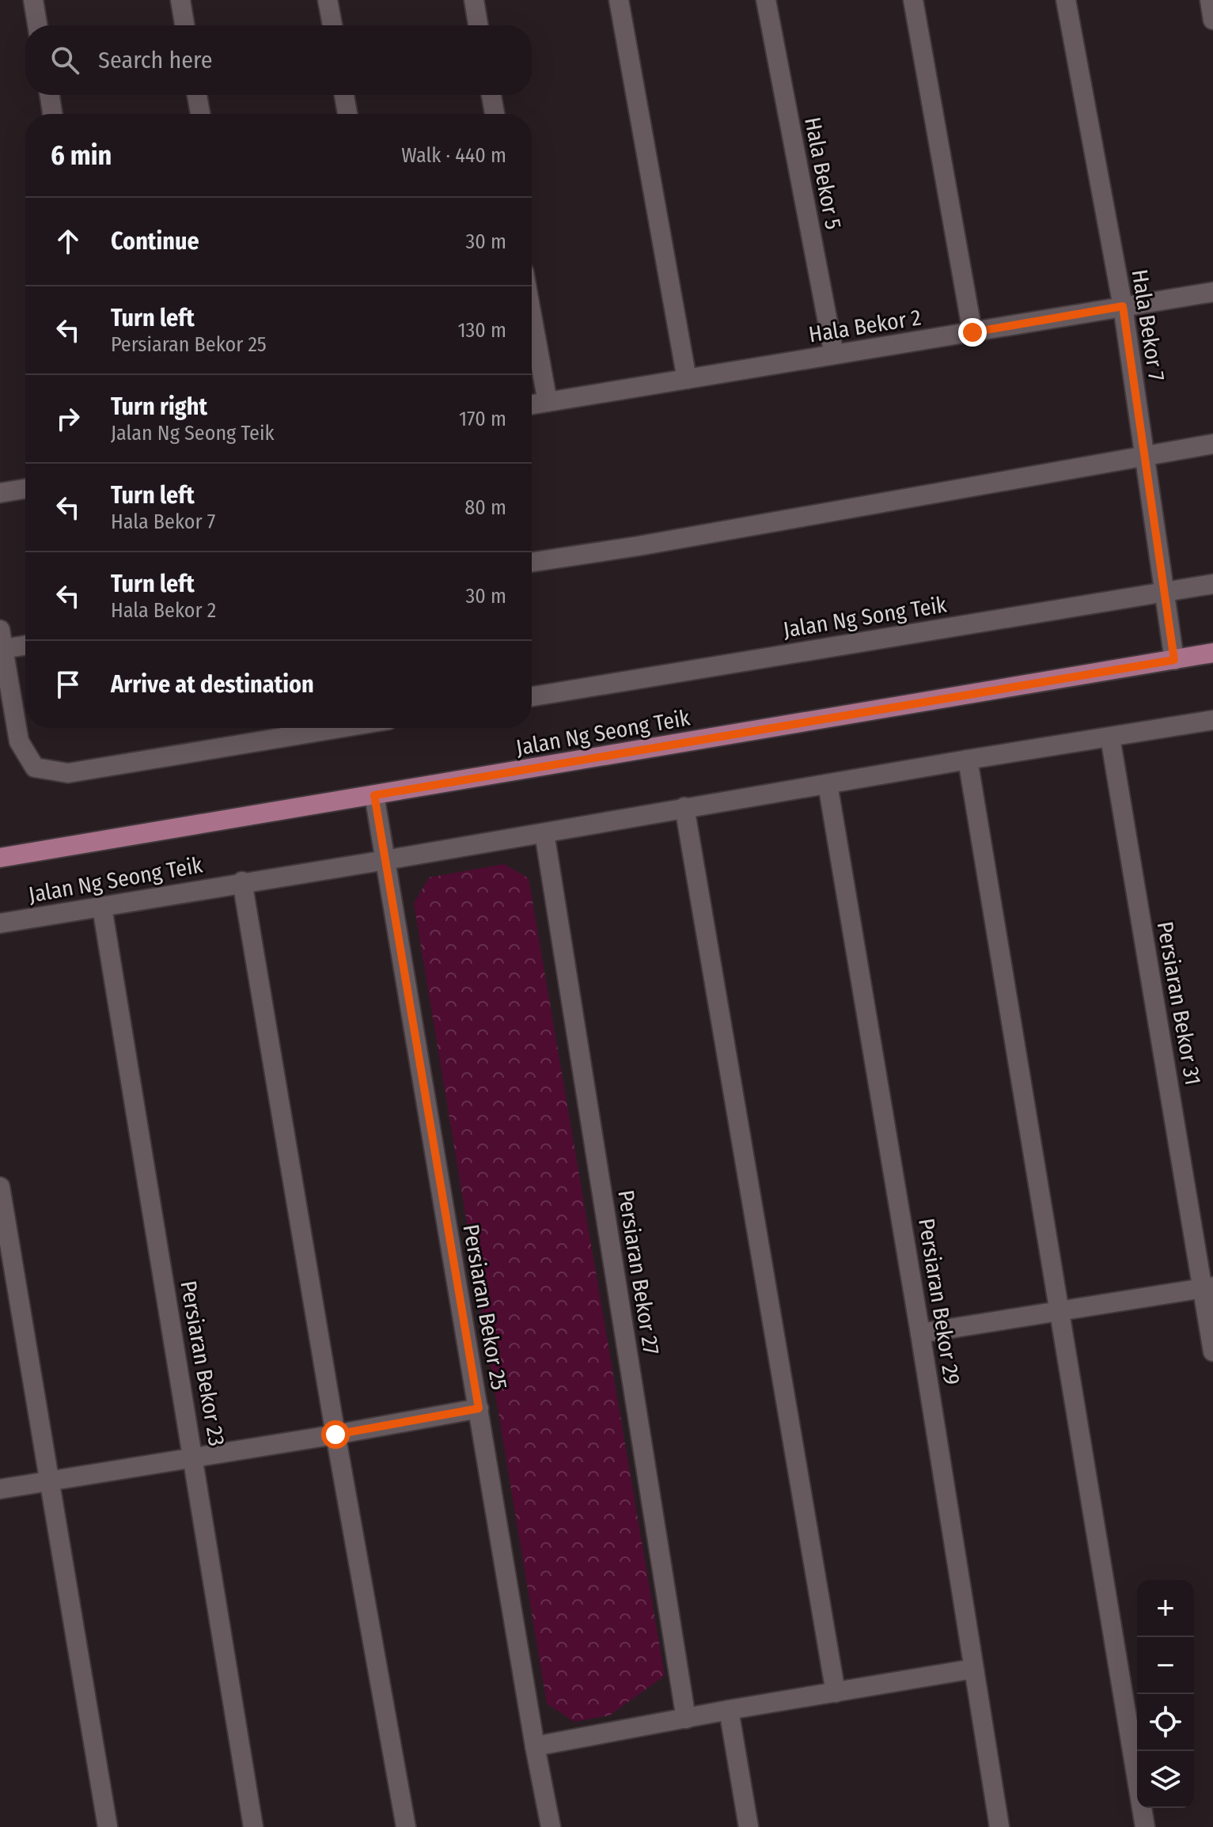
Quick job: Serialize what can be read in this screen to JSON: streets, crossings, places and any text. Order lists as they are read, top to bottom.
{
  "streets": {
    "main road": ["Jalan Ng Seong Teik"],
    "street": [
      "Hala Bekor 5",
      "Hala Bekor 7",
      "Hala Bekor 2",
      "Jalan Ng Song Teik",
      "Persiaran Bekor 31",
      "Persiaran Bekor 27",
      "Persiaran Bekor 29",
      "Persiaran Bekor 25",
      "Persiaran Bekor 23"
    ]
  },
  "crossings": [
    ["Hala Bekor 5", "Hala Bekor 2"],
    ["Hala Bekor 7", "Hala Bekor 2"],
    ["Hala Bekor 7", "Jalan Ng Song Teik"],
    ["Hala Bekor 7", "Jalan Ng Seong Teik"],
    ["Jalan Ng Seong Teik", "Persiaran Bekor 31"],
    ["Jalan Ng Seong Teik", "Persiaran Bekor 27"],
    ["Jalan Ng Seong Teik", "Persiaran Bekor 29"],
    ["Jalan Ng Seong Teik", "Persiaran Bekor 25"],
    ["Jalan Ng Seong Teik", "Persiaran Bekor 23"]
  ],
  "page": {
    "search": "Search here",
    "heading": ["6 min", "Walk · 440 m"],
    "list": [
      ["Continue", "30 m"],
      ["Turn left", "Persiaran Bekor 25", "130 m"],
      ["Turn right", "Jalan Ng Seong Teik", "170 m"],
      ["Turn left", "Hala Bekor 7", "80 m"],
      ["Turn left", "Hala Bekor 2", "30 m"],
      "Arrive at destination"
    ],
    "map_buttons": ["+", "−"]
  }
}
